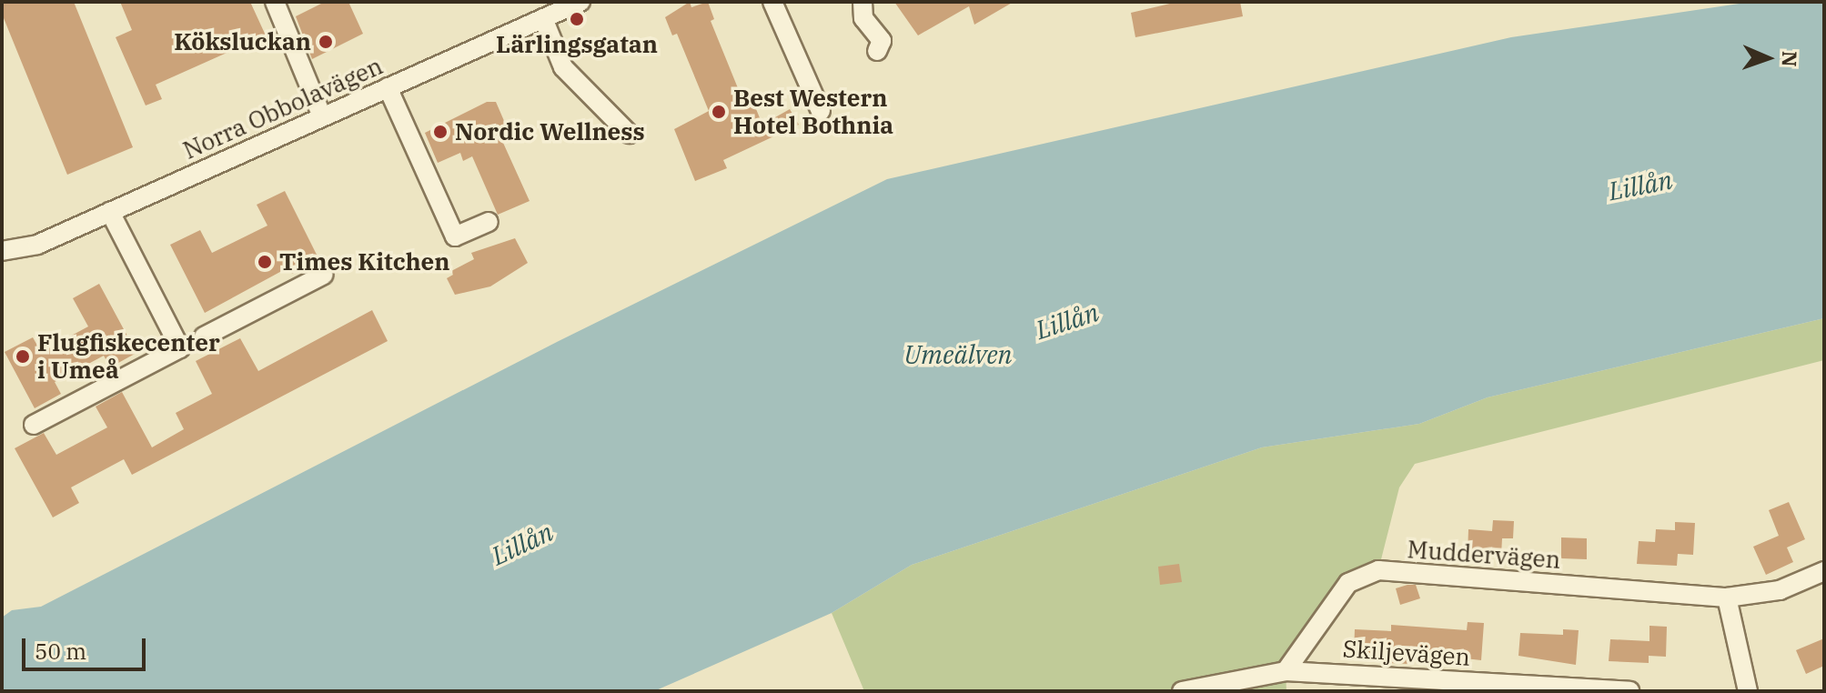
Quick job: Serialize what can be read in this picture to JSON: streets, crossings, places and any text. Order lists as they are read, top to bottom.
{
  "streets": {
    "street": ["Norra Obbolavägen", "Muddervägen", "Skiljevägen"]
  },
  "crossings": [
    ["Muddervägen", "Skiljevägen"]
  ],
  "water": ["Lillån", "Umeälven"],
  "places": [
    "Lärlingsgatan",
    "Köksluckan",
    "Best Western Hotel Bothnia",
    "Nordic Wellness",
    "Times Kitchen",
    "Flugfiskecenter i Umeå"
  ],
  "scale_bar": "50 m",
  "north": "right"
}
